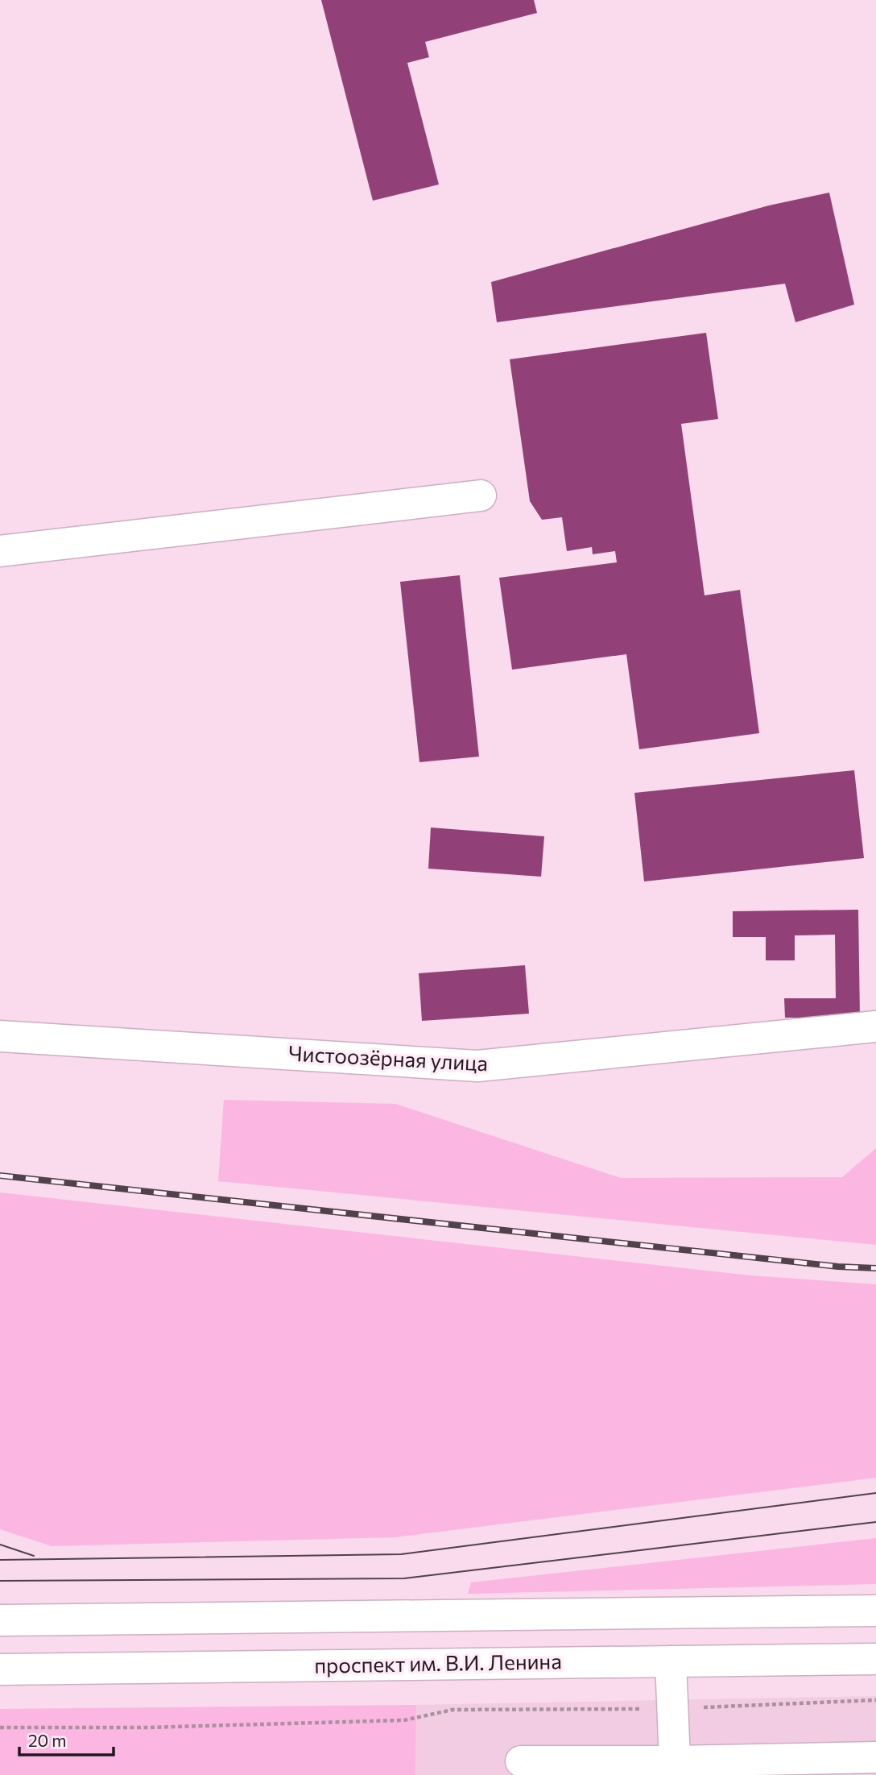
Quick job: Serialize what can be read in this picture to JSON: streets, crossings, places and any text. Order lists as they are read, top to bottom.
{
  "streets": {
    "main road": ["Чистоозёрная улица", "проспект им. В.И. Ленина"]
  },
  "scale_bar": "20 m"
}
